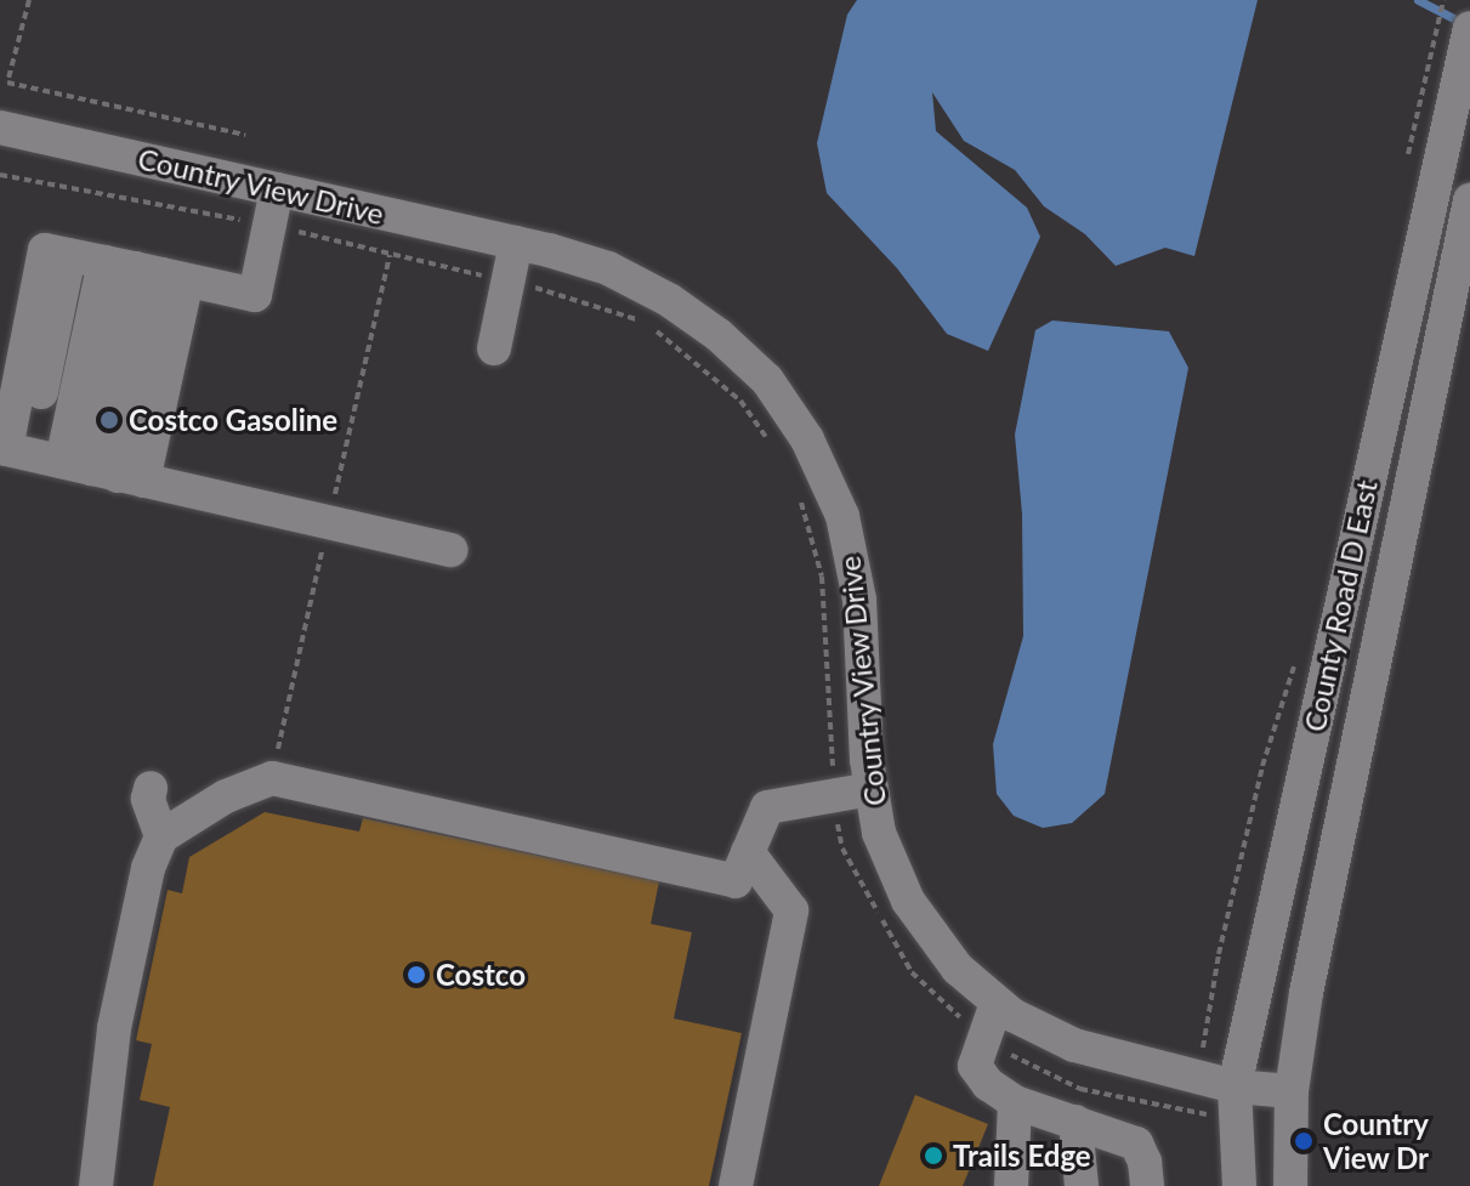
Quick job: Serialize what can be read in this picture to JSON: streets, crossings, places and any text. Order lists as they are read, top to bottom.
{
  "streets": {
    "street": ["Country View Drive", "County Road D East"]
  },
  "crossings": [
    ["Country View Drive", "County Road D East"]
  ],
  "places": [
    "Costco Gasoline",
    "Costco",
    "Country View Dr",
    "Trails Edge"
  ]
}
